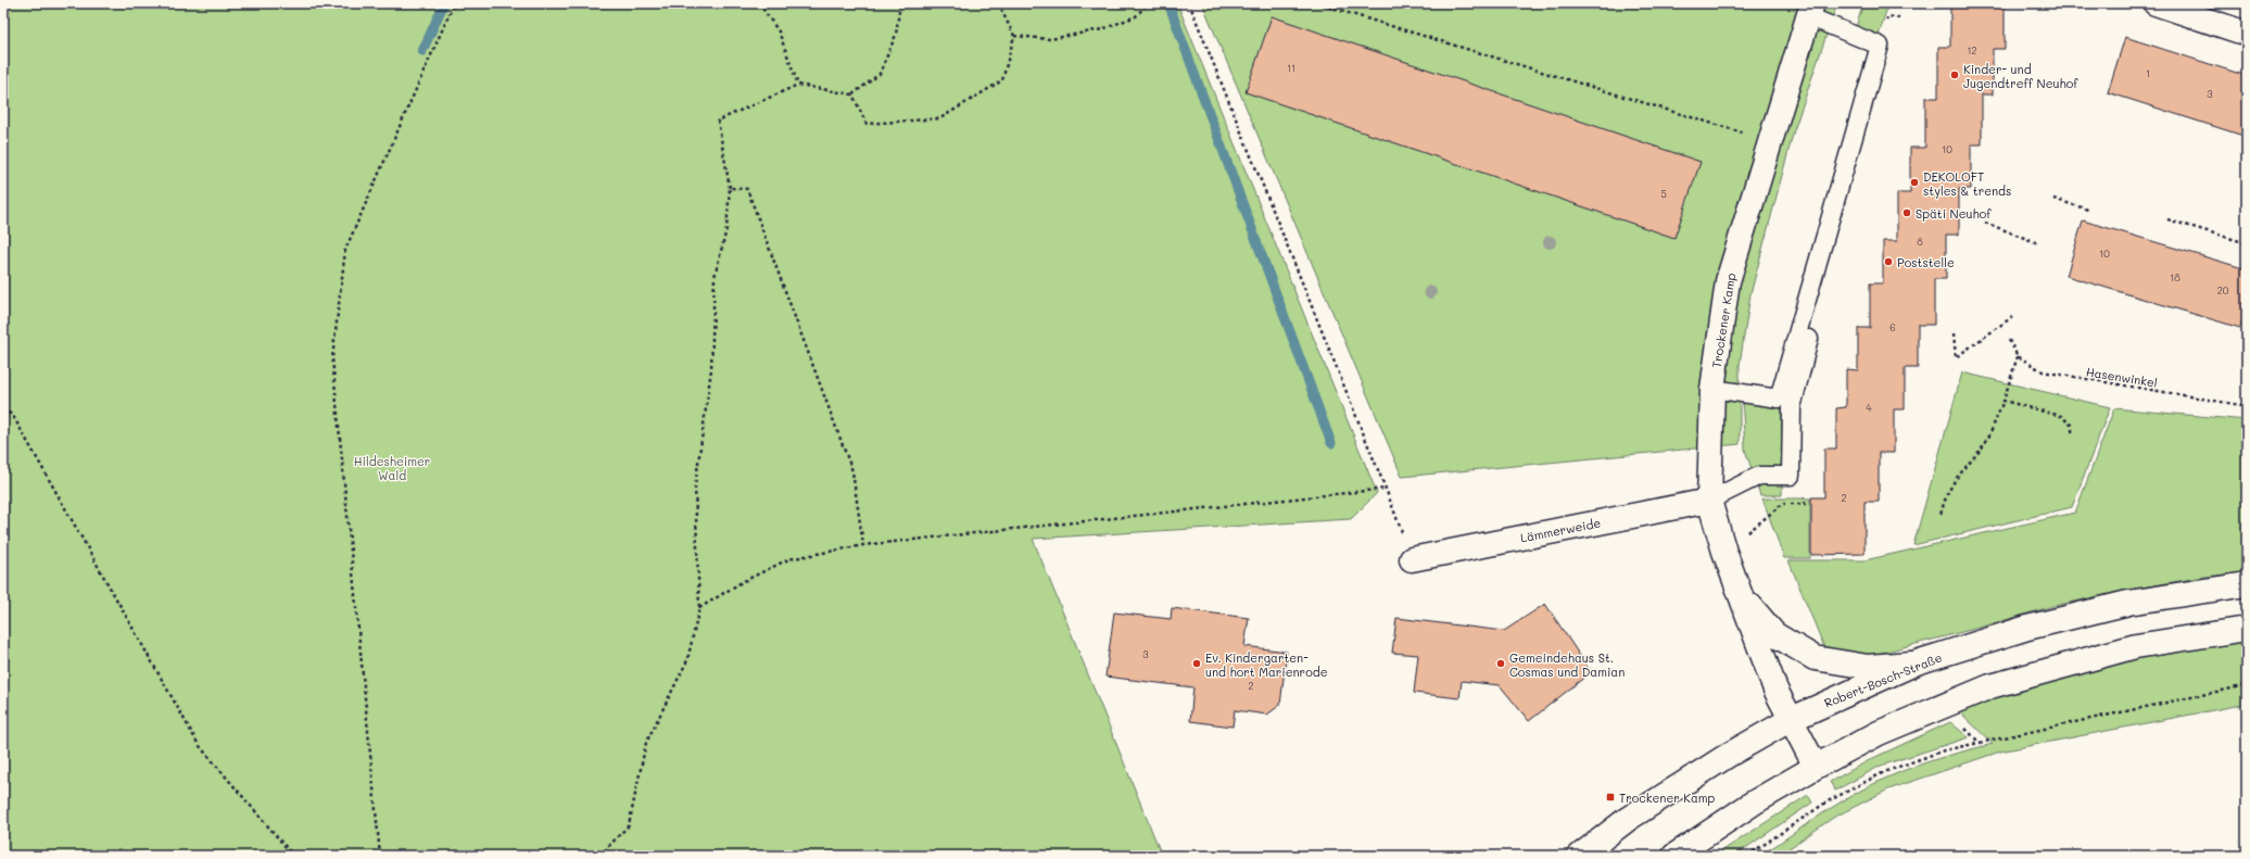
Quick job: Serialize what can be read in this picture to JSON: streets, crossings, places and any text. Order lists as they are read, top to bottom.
{
  "streets": {
    "street": ["Trockener Kamp", "Lämmerweide", "Robert-Bosch-Straße"],
    "path": ["Hasenwinkel"]
  },
  "crossings": [
    ["Trockener Kamp", "Lämmerweide"],
    ["Trockener Kamp", "Robert-Bosch-Straße"]
  ],
  "parks": ["Hildesheimer Wald"],
  "places": {
    "other": [
      "Kinder- und Jugendtreff Neuhof",
      "DEKOLOFT styles & trends",
      "Späti Neuhof",
      "Poststelle",
      "Ev. Kindergarten- und hort Marienrode",
      "Gemeindehaus St. Cosmas und Damian"
    ],
    "transit": ["Trockener Kamp"]
  },
  "house_numbers": [
    "12",
    "11",
    "1",
    "3",
    "10",
    "5",
    "8",
    "10",
    "18",
    "20",
    "6",
    "4",
    "2",
    "3",
    "2"
  ]
}
